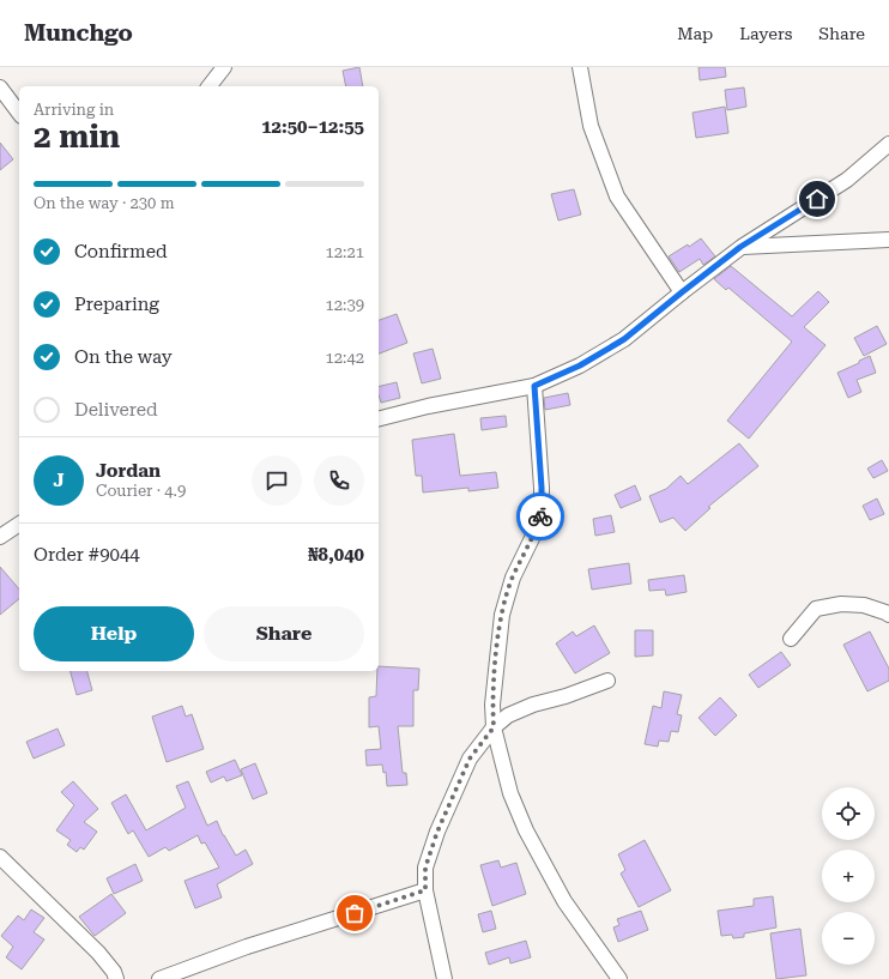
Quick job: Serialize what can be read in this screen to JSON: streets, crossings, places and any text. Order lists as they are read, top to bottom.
{
  "page": {
    "header": "Munchgo",
    "nav": ["Map", "Layers", "Share"],
    "heading": ["2 min", "Arriving in", "12:50–12:55"],
    "panel": [
      "Jordan",
      "Courier · 4.9",
      "Order #9044",
      "₦8,040"
    ],
    "bar": "On the way · 230 m",
    "list": [
      ["Confirmed", "12:21"],
      ["Preparing", "12:39"],
      ["On the way", "12:42"],
      "Delivered"
    ],
    "round": "J",
    "buttons": ["Help", "Share"],
    "map_buttons": ["+", "−"]
  }
}
